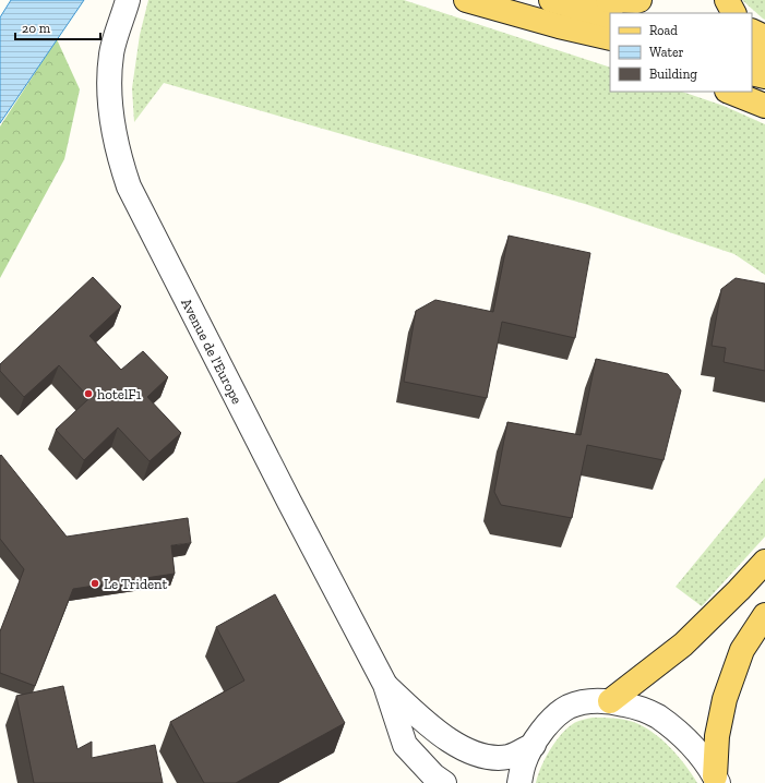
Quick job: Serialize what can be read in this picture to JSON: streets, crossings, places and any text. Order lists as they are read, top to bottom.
{
  "streets": {
    "street": ["Avenue de l'Europe"]
  },
  "places": ["hotelF1", "Le Trident"],
  "legend": ["Road", "Water", "Building"],
  "scale_bar": "20 m"
}
